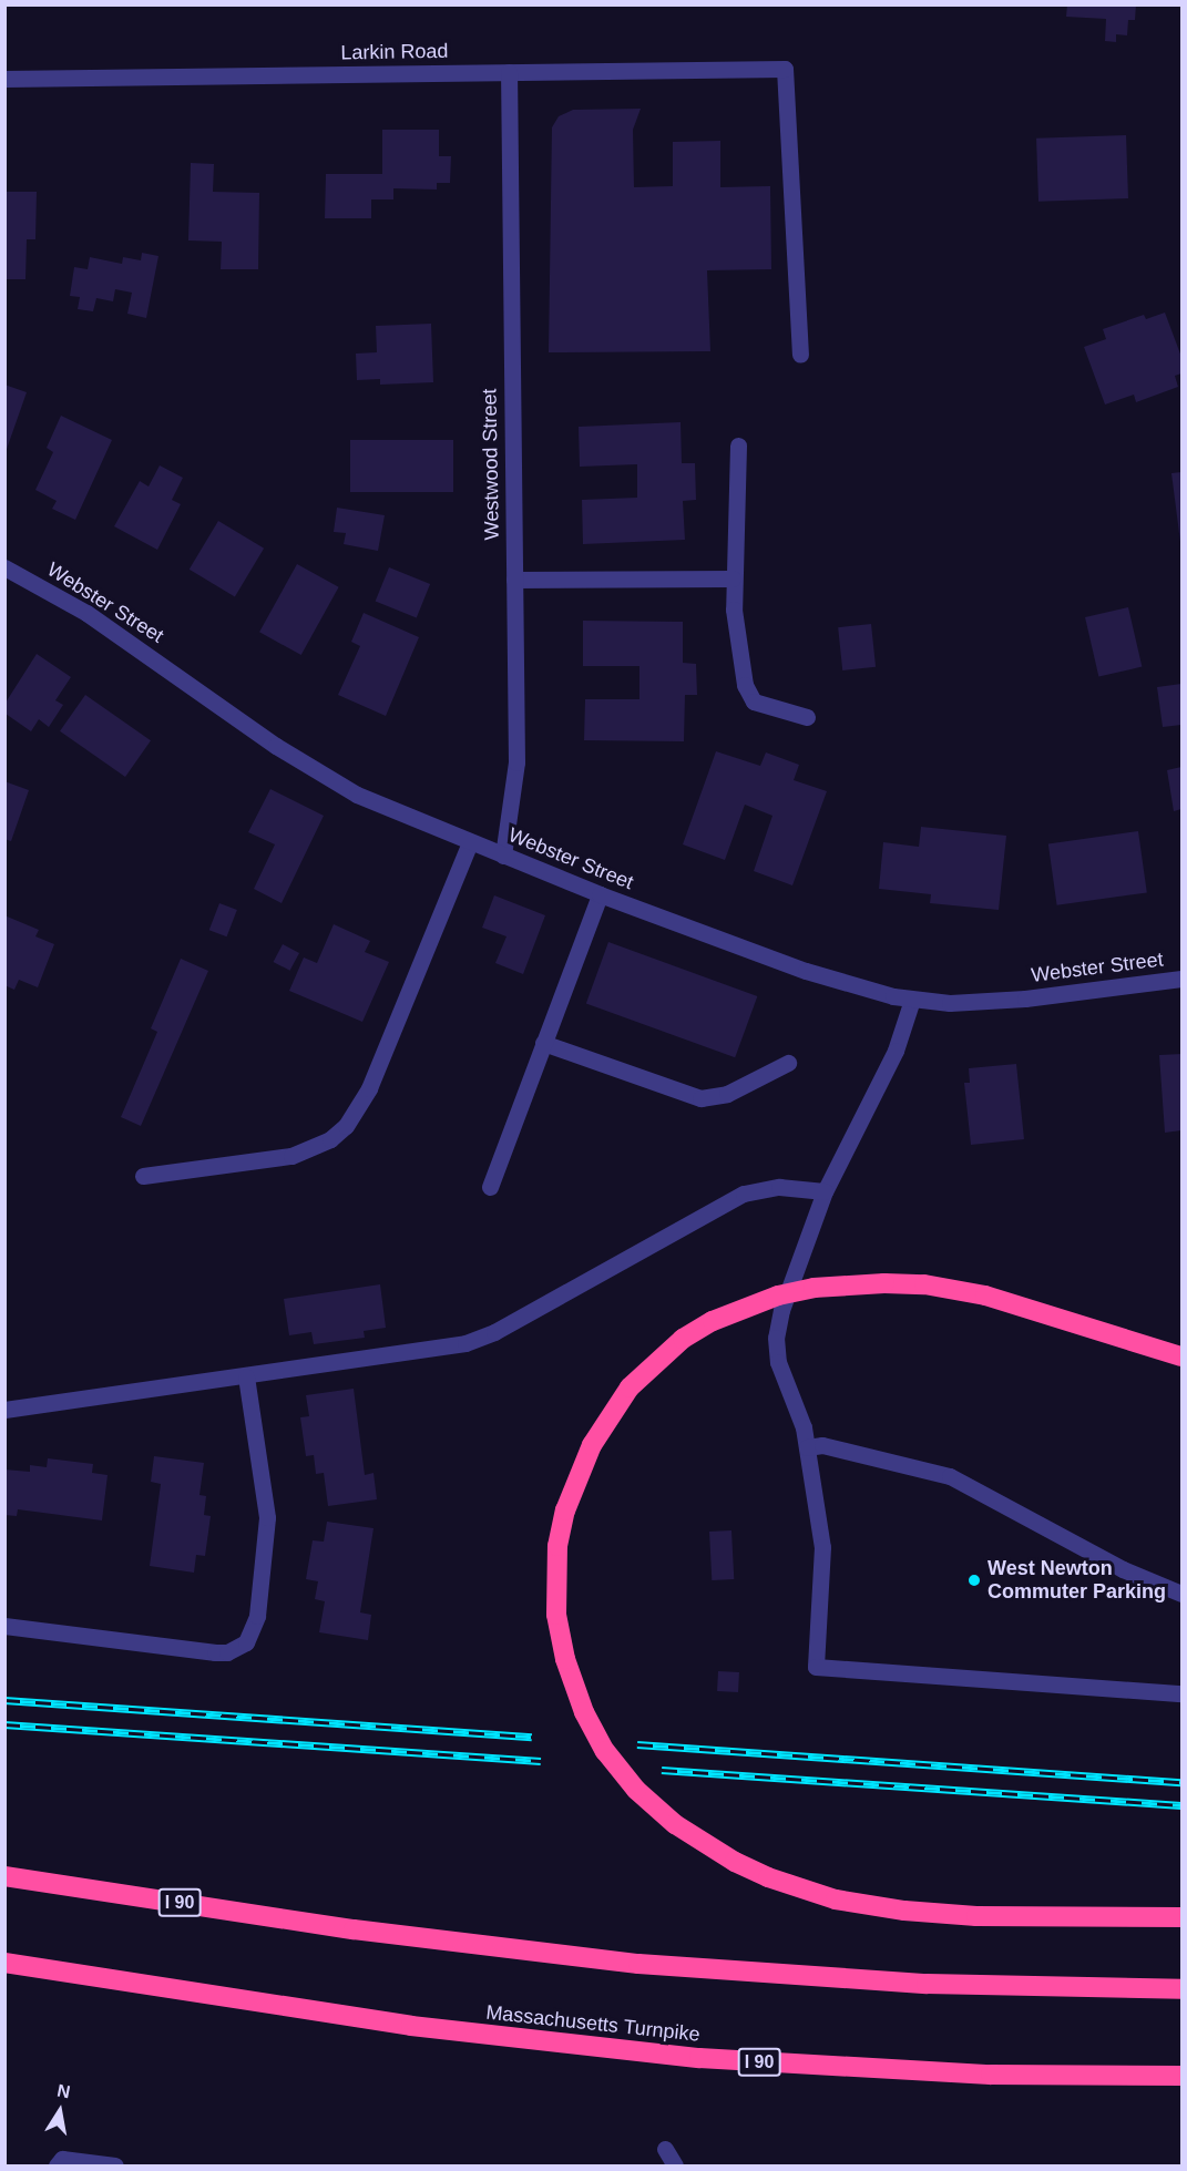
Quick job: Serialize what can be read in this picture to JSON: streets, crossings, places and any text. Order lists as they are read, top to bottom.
{
  "streets": {
    "highway": ["I 90", "Massachusetts Turnpike"],
    "street": ["Larkin Road", "Westwood Street", "Webster Street"]
  },
  "crossings": [
    ["Larkin Road", "Westwood Street"],
    ["Westwood Street", "Webster Street"]
  ],
  "places": ["West Newton Commuter Parking"],
  "north": "top"
}
